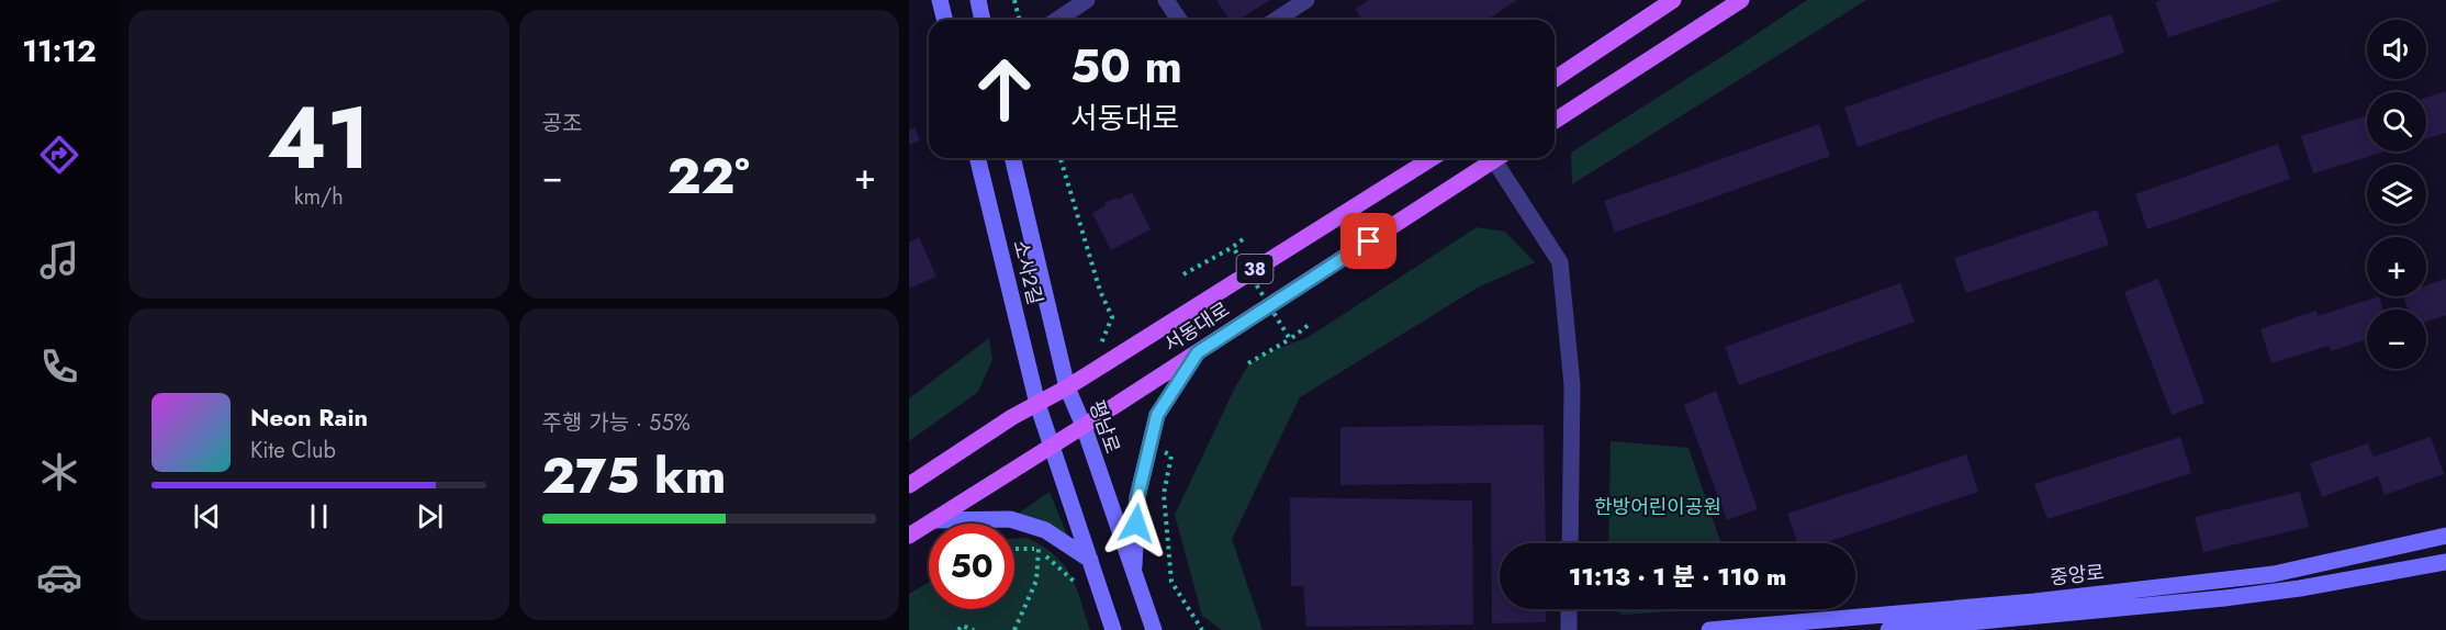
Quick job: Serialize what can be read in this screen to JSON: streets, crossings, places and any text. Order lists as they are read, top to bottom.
{
  "streets": {
    "main road": [
      "38",
      "소사2길",
      "서동대로",
      "평남로",
      "중앙로"
    ]
  },
  "crossings": [
    ["소사2길", "서동대로"],
    ["소사2길", "평남로"],
    ["서동대로", "평남로"]
  ],
  "parks": ["한방어린이공원"],
  "page": {
    "tabs": "11:12",
    "tile": [
      ["41", "km/h"],
      "공조",
      ["주행 가능 · 55%", "275 km"]
    ],
    "map_buttons": ["+", "−"],
    "turn": ["50 m", "서동대로"],
    "heat": ["−", "22°", "+"],
    "song": ["Neon Rain", "Kite Club"],
    "limit": "50",
    "trip": "11:13 · 1 분 · 110 m"
  }
}
